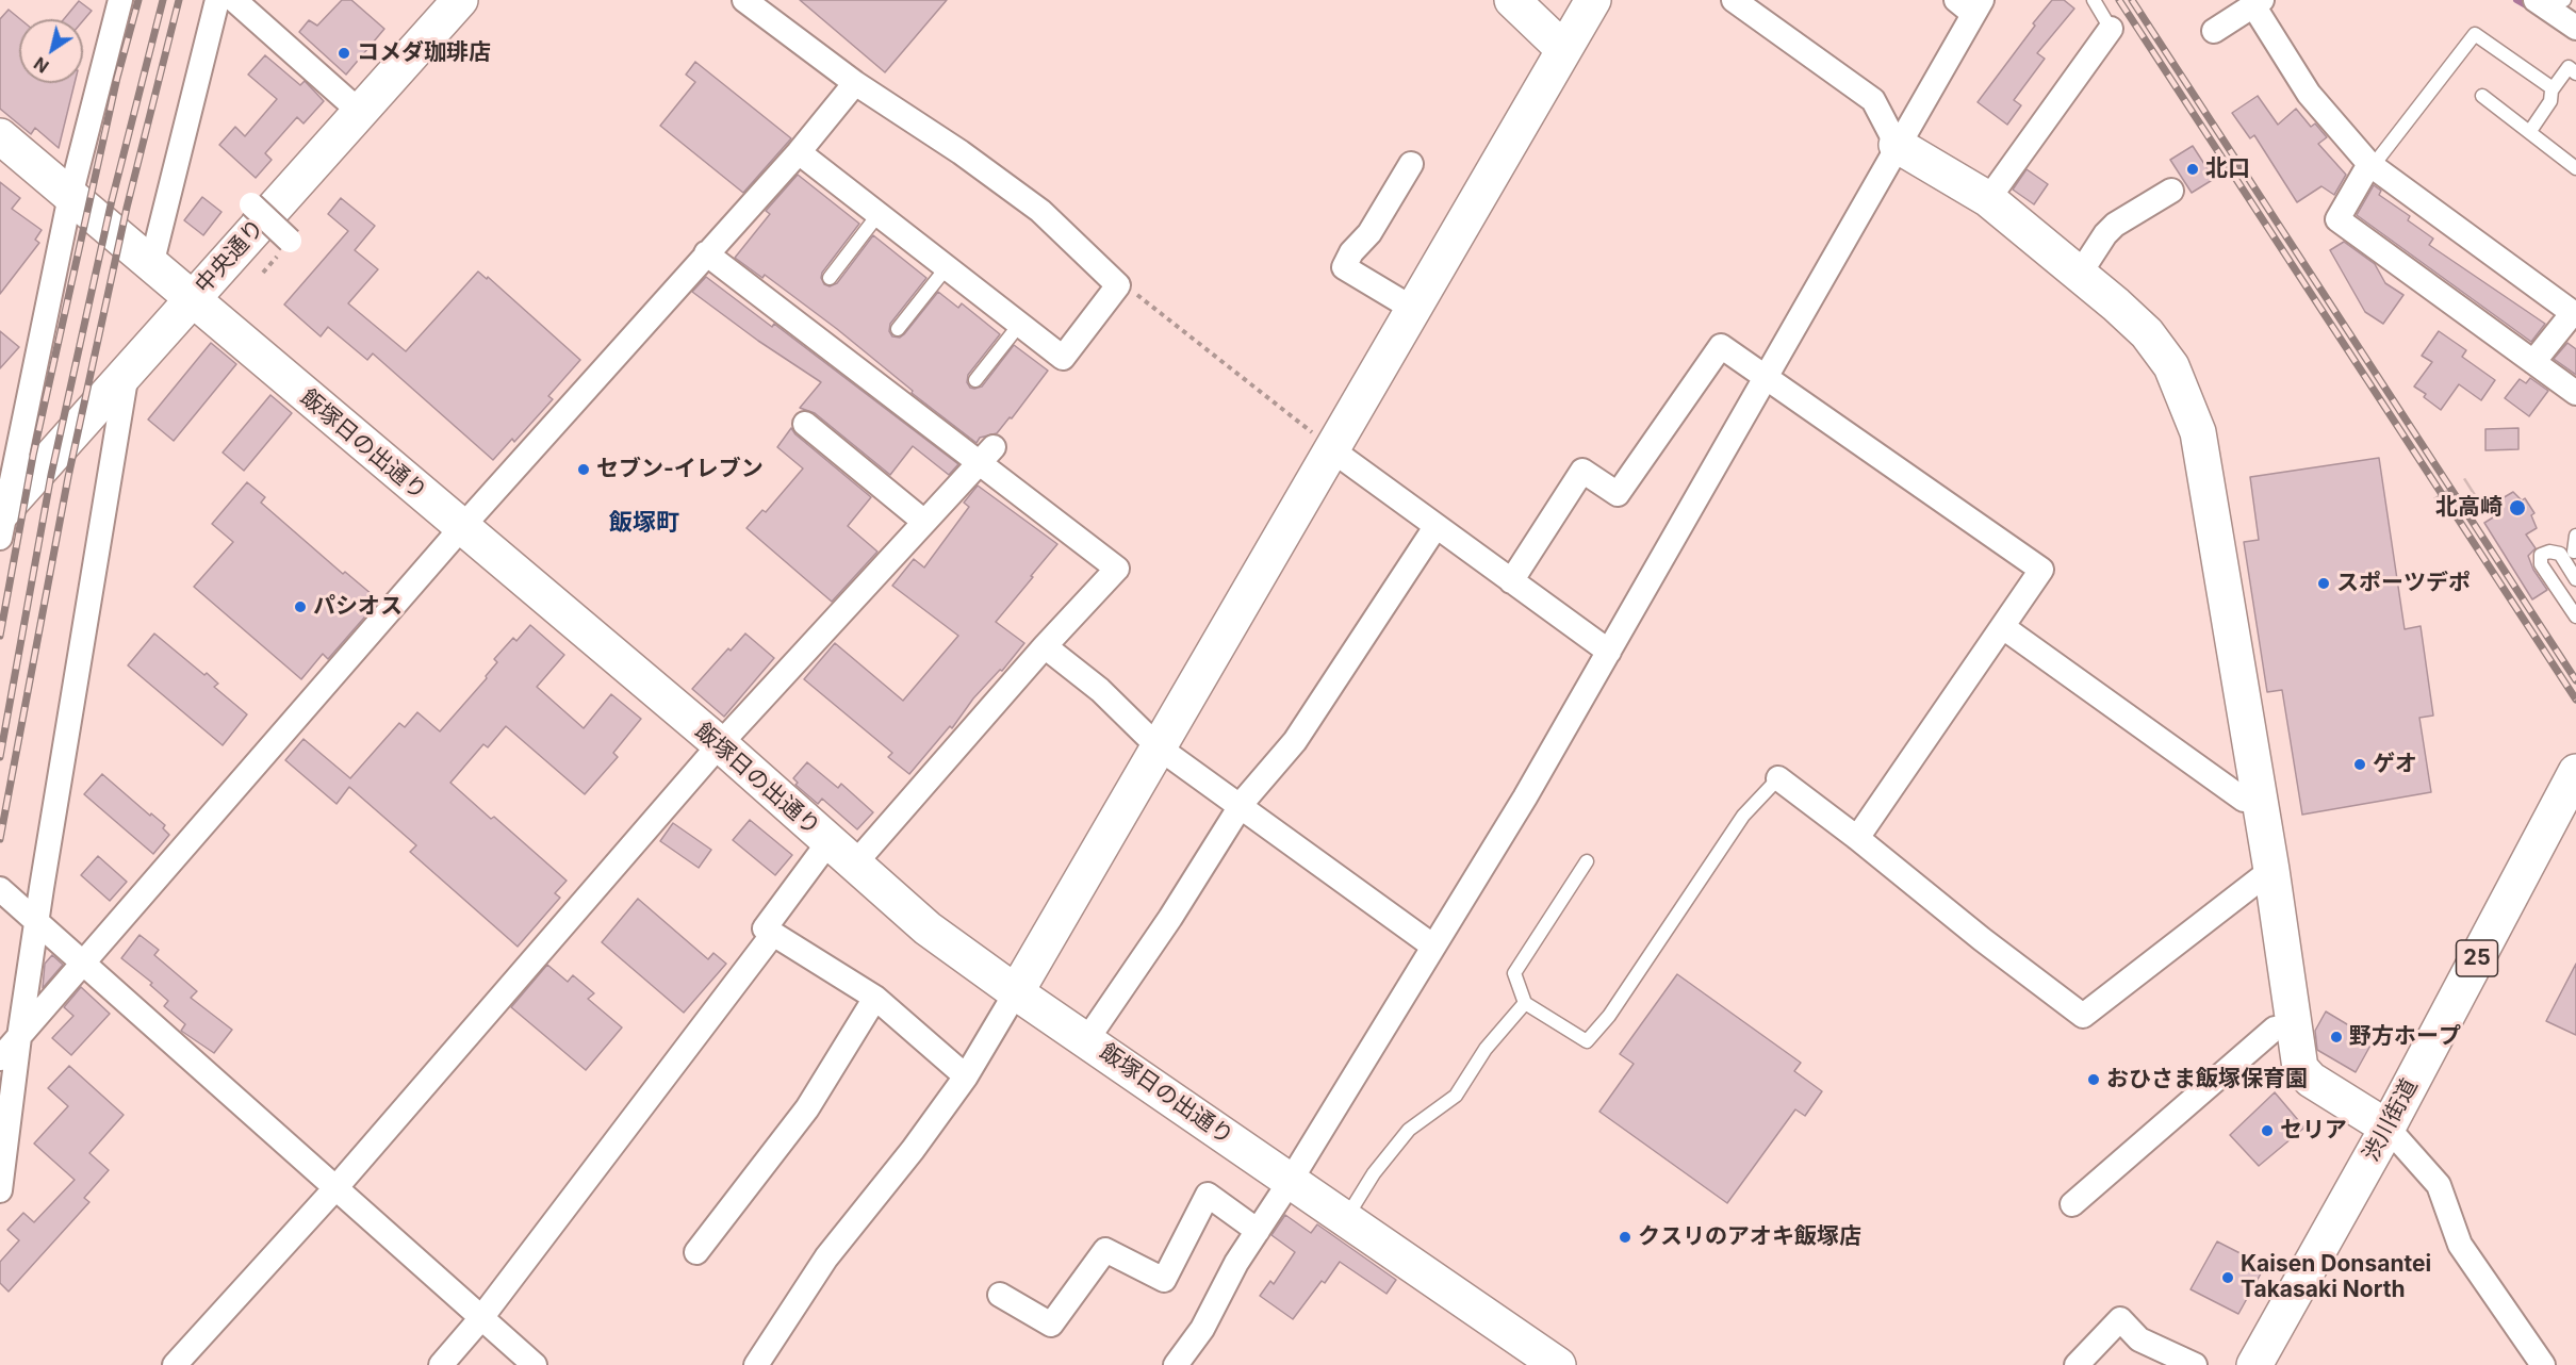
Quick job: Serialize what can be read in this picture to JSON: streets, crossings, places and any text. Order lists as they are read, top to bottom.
{
  "streets": {
    "street": [
      "中央通り",
      "飯塚日の出通り",
      "25",
      "渋川街道"
    ]
  },
  "crossings": [
    ["中央通り", "飯塚日の出通り"]
  ],
  "districts": ["飯塚町"],
  "places": [
    "コメダ珈琲店",
    "北口",
    "セブン-イレブン",
    "北高崎",
    "スポーツデポ",
    "パシオス",
    "ゲオ",
    "野方ホープ",
    "おひさま飯塚保育園",
    "セリア",
    "クスリのアオキ飯塚店",
    "Kaisen Donsantei Takasaki North"
  ],
  "north": "bottom left"
}
